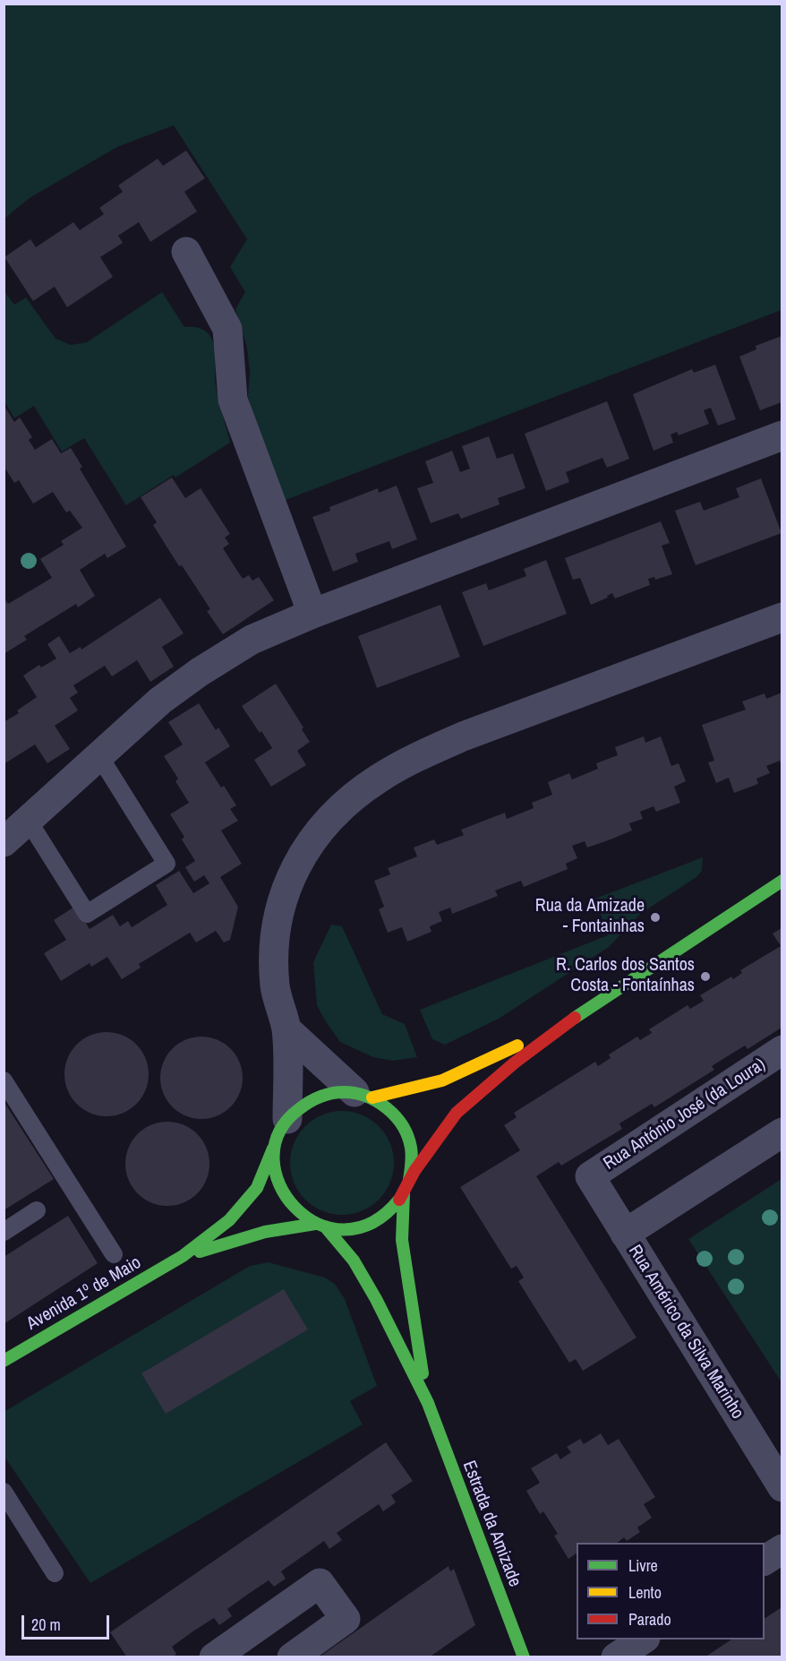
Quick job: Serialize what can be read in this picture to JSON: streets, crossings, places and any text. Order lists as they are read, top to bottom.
{
  "streets": {
    "main road": ["Avenida 1º de Maio", "Estrada da Amizade"],
    "street": ["Rua António José (da Loura)", "Rua Américo da Silva Marinho"]
  },
  "crossings": [
    ["Rua António José (da Loura)", "Rua Américo da Silva Marinho"]
  ],
  "places": ["Rua da Amizade - Fontainhas", "R. Carlos dos Santos Costa - Fontaínhas"],
  "legend": ["Livre", "Lento", "Parado"],
  "scale_bar": "20 m"
}
